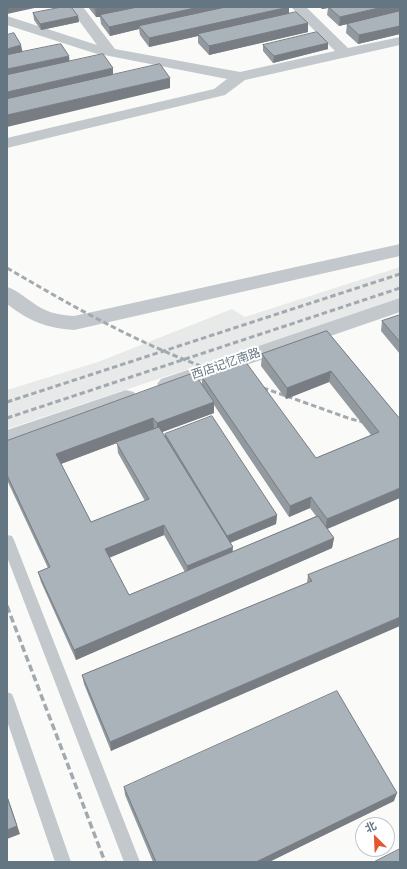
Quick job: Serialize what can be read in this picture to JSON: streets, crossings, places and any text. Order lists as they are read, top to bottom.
{
  "streets": {
    "street": ["西店记忆南路"]
  },
  "north": "top left"
}
